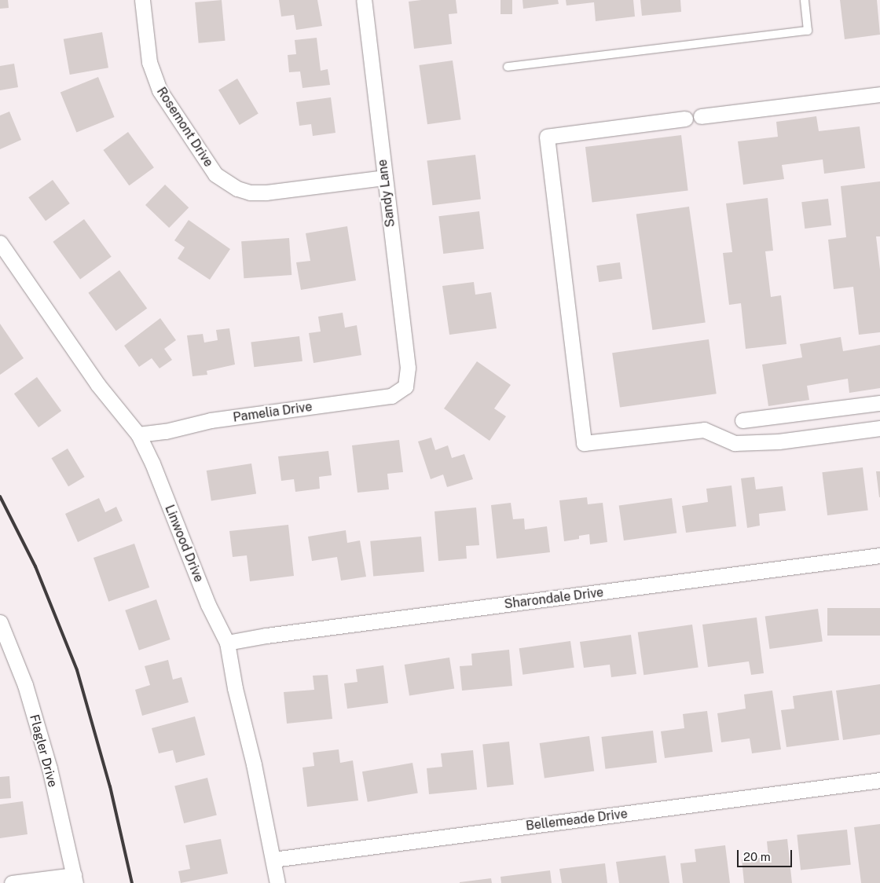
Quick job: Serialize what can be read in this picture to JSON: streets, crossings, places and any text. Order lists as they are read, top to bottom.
{
  "streets": {
    "street": [
      "Rosemont Drive",
      "Sandy Lane",
      "Pamelia Drive",
      "Linwood Drive",
      "Sharondale Drive",
      "Flagler Drive",
      "Bellemeade Drive"
    ]
  },
  "crossings": [
    ["Rosemont Drive", "Sandy Lane"],
    ["Sandy Lane", "Pamelia Drive"],
    ["Pamelia Drive", "Linwood Drive"],
    ["Linwood Drive", "Sharondale Drive"],
    ["Linwood Drive", "Bellemeade Drive"]
  ],
  "scale_bar": "20 m"
}
